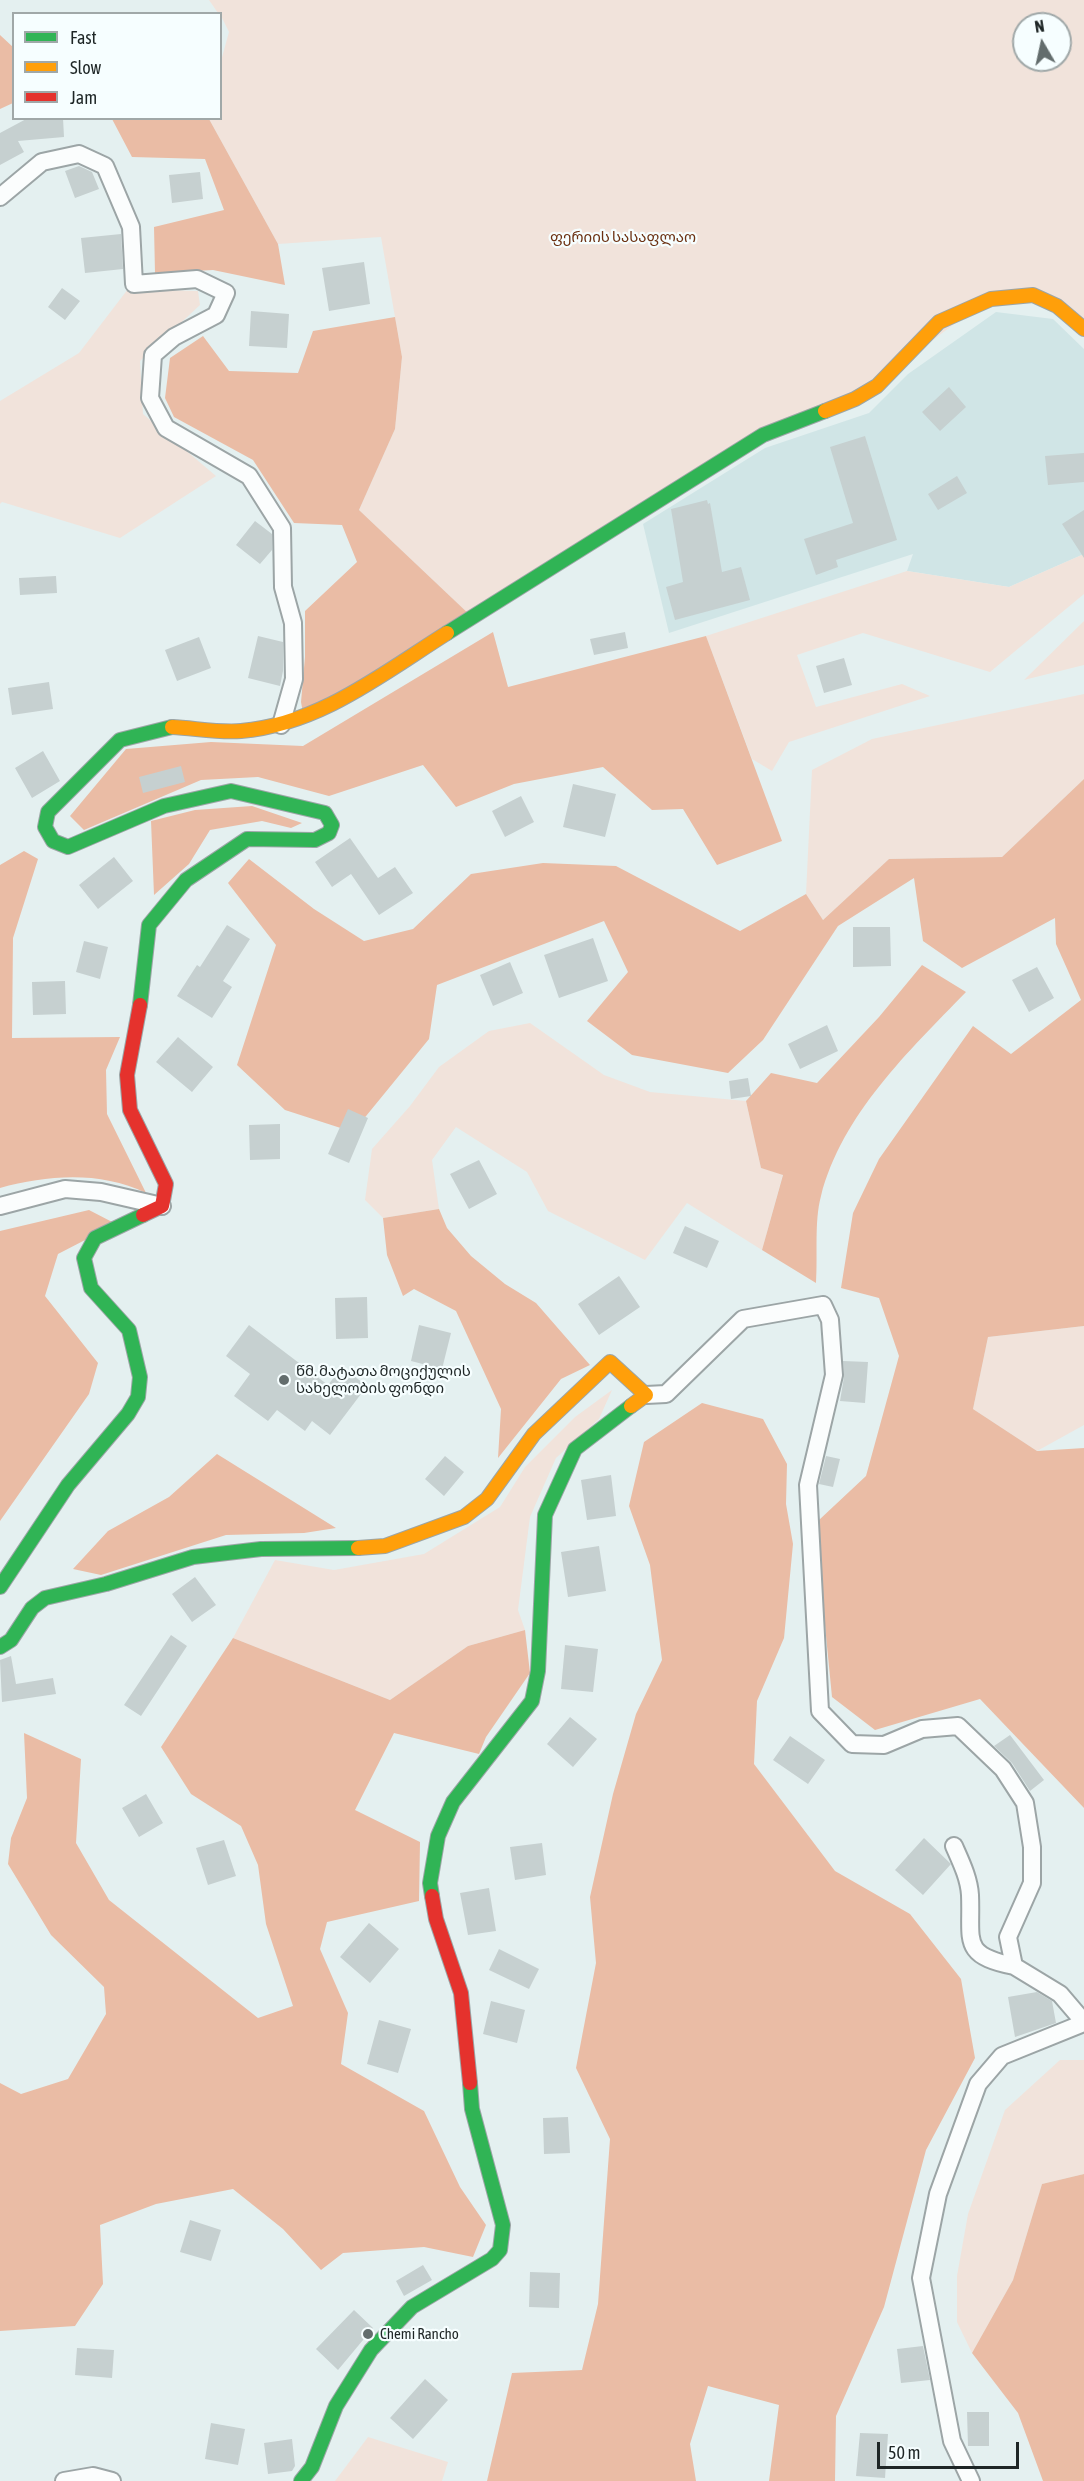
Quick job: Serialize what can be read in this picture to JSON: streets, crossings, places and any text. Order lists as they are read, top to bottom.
{
  "parks": ["ფერიის სასაფლაო"],
  "places": ["წმ. მატათა მოციქულის სახელობის ფონდი", "Chemi Rancho"],
  "legend": ["Fast", "Slow", "Jam"],
  "scale_bar": "50 m",
  "north": "top"
}
